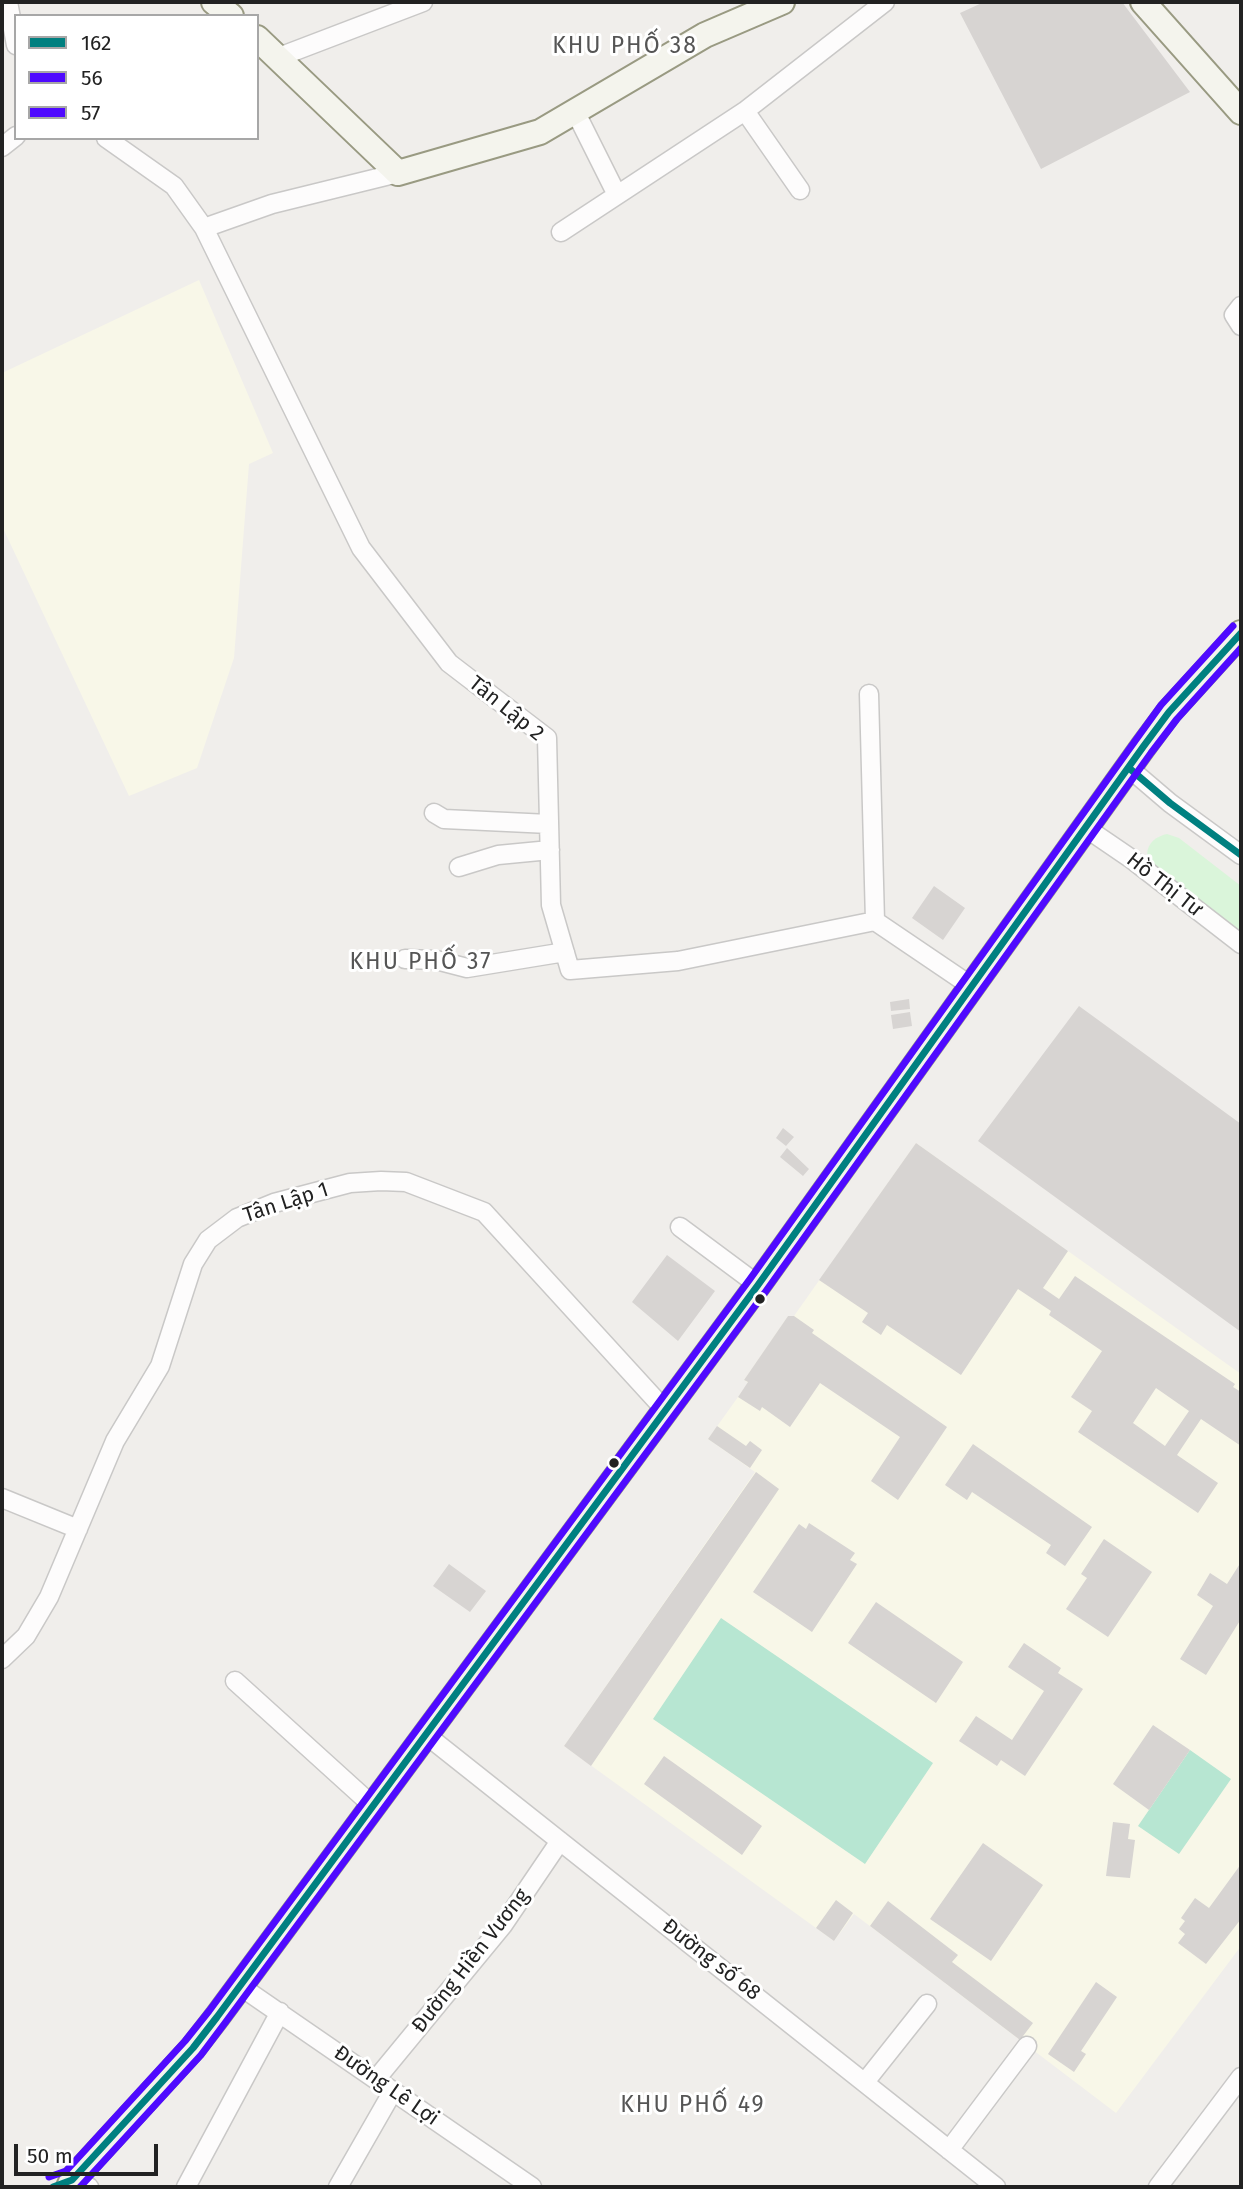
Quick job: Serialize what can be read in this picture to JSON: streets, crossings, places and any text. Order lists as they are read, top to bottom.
{
  "streets": {
    "street": [
      "Tân Lập 2",
      "Hồ Thị Tư",
      "Tân Lập 1",
      "Đường số 68",
      "Đường Hiền Vương",
      "Đường Lê Lợi"
    ]
  },
  "crossings": [
    ["Đường số 68", "Đường Hiền Vương"],
    ["Đường Hiền Vương", "Đường Lê Lợi"]
  ],
  "districts": ["KHU PHỐ 38", "KHU PHỐ 37", "KHU PHỐ 49"],
  "lines": ["transit line 57", "transit line 162", "transit line 56"],
  "legend": ["162", "56", "57"],
  "scale_bar": "50 m"
}
